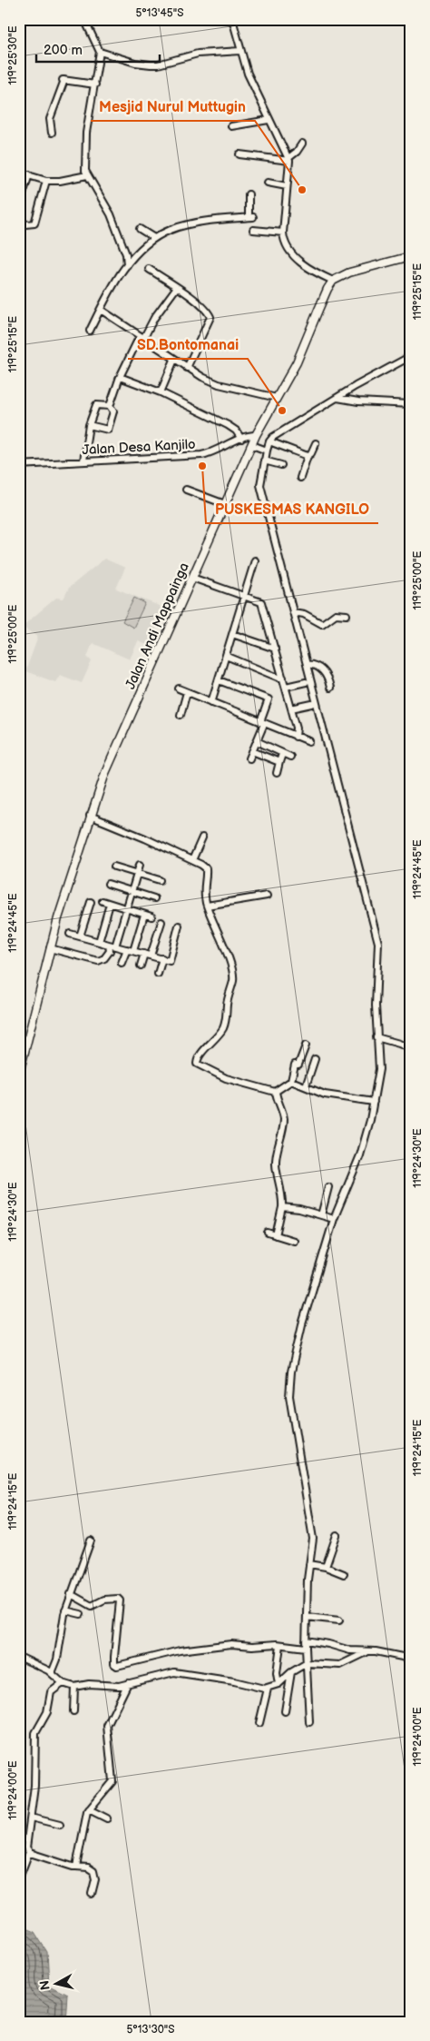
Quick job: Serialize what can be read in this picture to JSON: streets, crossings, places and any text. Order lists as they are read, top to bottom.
{
  "streets": {
    "main road": ["Jalan Andi Mappainga"],
    "street": ["Jalan Desa Kanjilo"]
  },
  "crossings": [
    ["Jalan Desa Kanjilo", "Jalan Andi Mappainga"]
  ],
  "places": ["Mesjid Nurul Muttugin", "SD.Bontomanai", "PUSKESMAS KANGILO"],
  "scale_bar": "200 m",
  "north": "left",
  "coordinates": [
    "5°13'45\"S",
    "119°25'30\"E",
    "119°25'15\"E",
    "119°25'00\"E",
    "119°24'45\"E",
    "119°24'30\"E",
    "119°24'15\"E",
    "119°24'00\"E",
    "5°13'30\"S"
  ]
}
